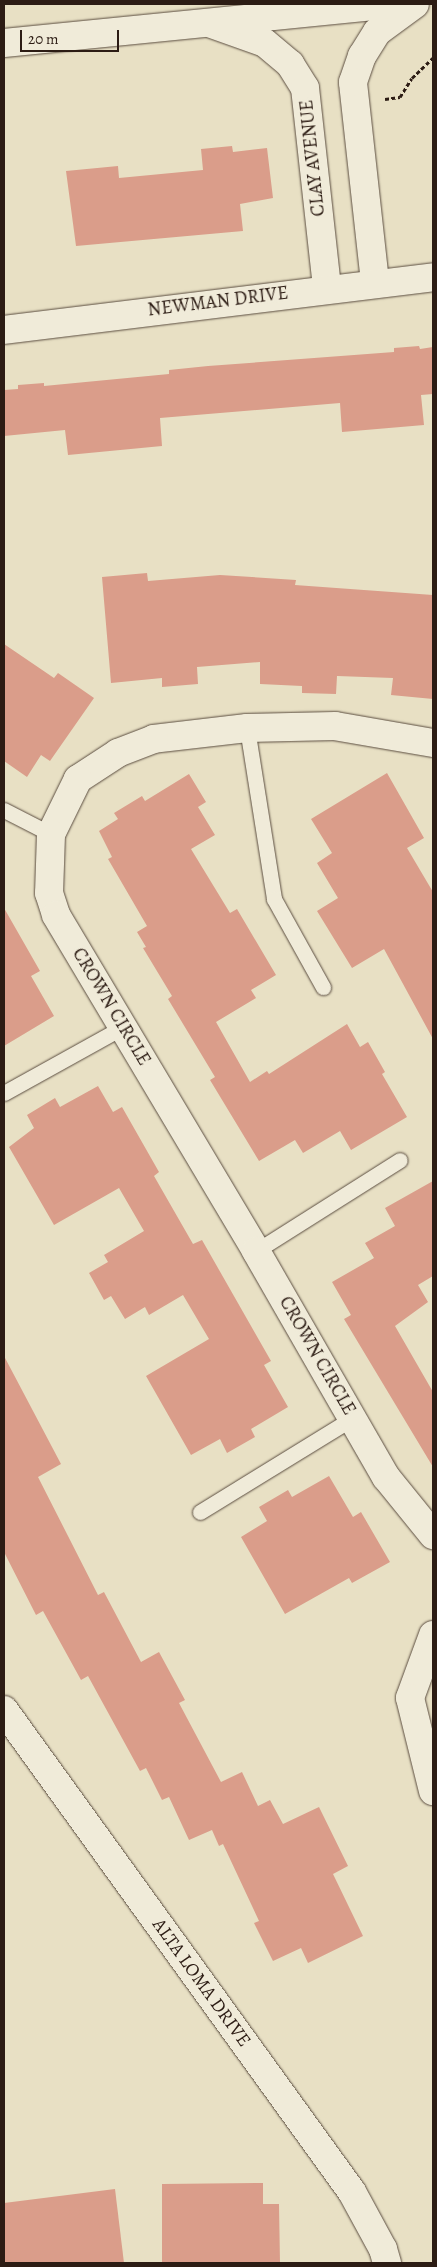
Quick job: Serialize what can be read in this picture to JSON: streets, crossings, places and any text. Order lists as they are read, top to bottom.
{
  "streets": {
    "street": [
      "CLAY AVENUE",
      "NEWMAN DRIVE",
      "CROWN CIRCLE",
      "ALTA LOMA DRIVE"
    ]
  },
  "crossings": [
    ["CLAY AVENUE", "NEWMAN DRIVE"]
  ],
  "scale_bar": "20 m"
}
